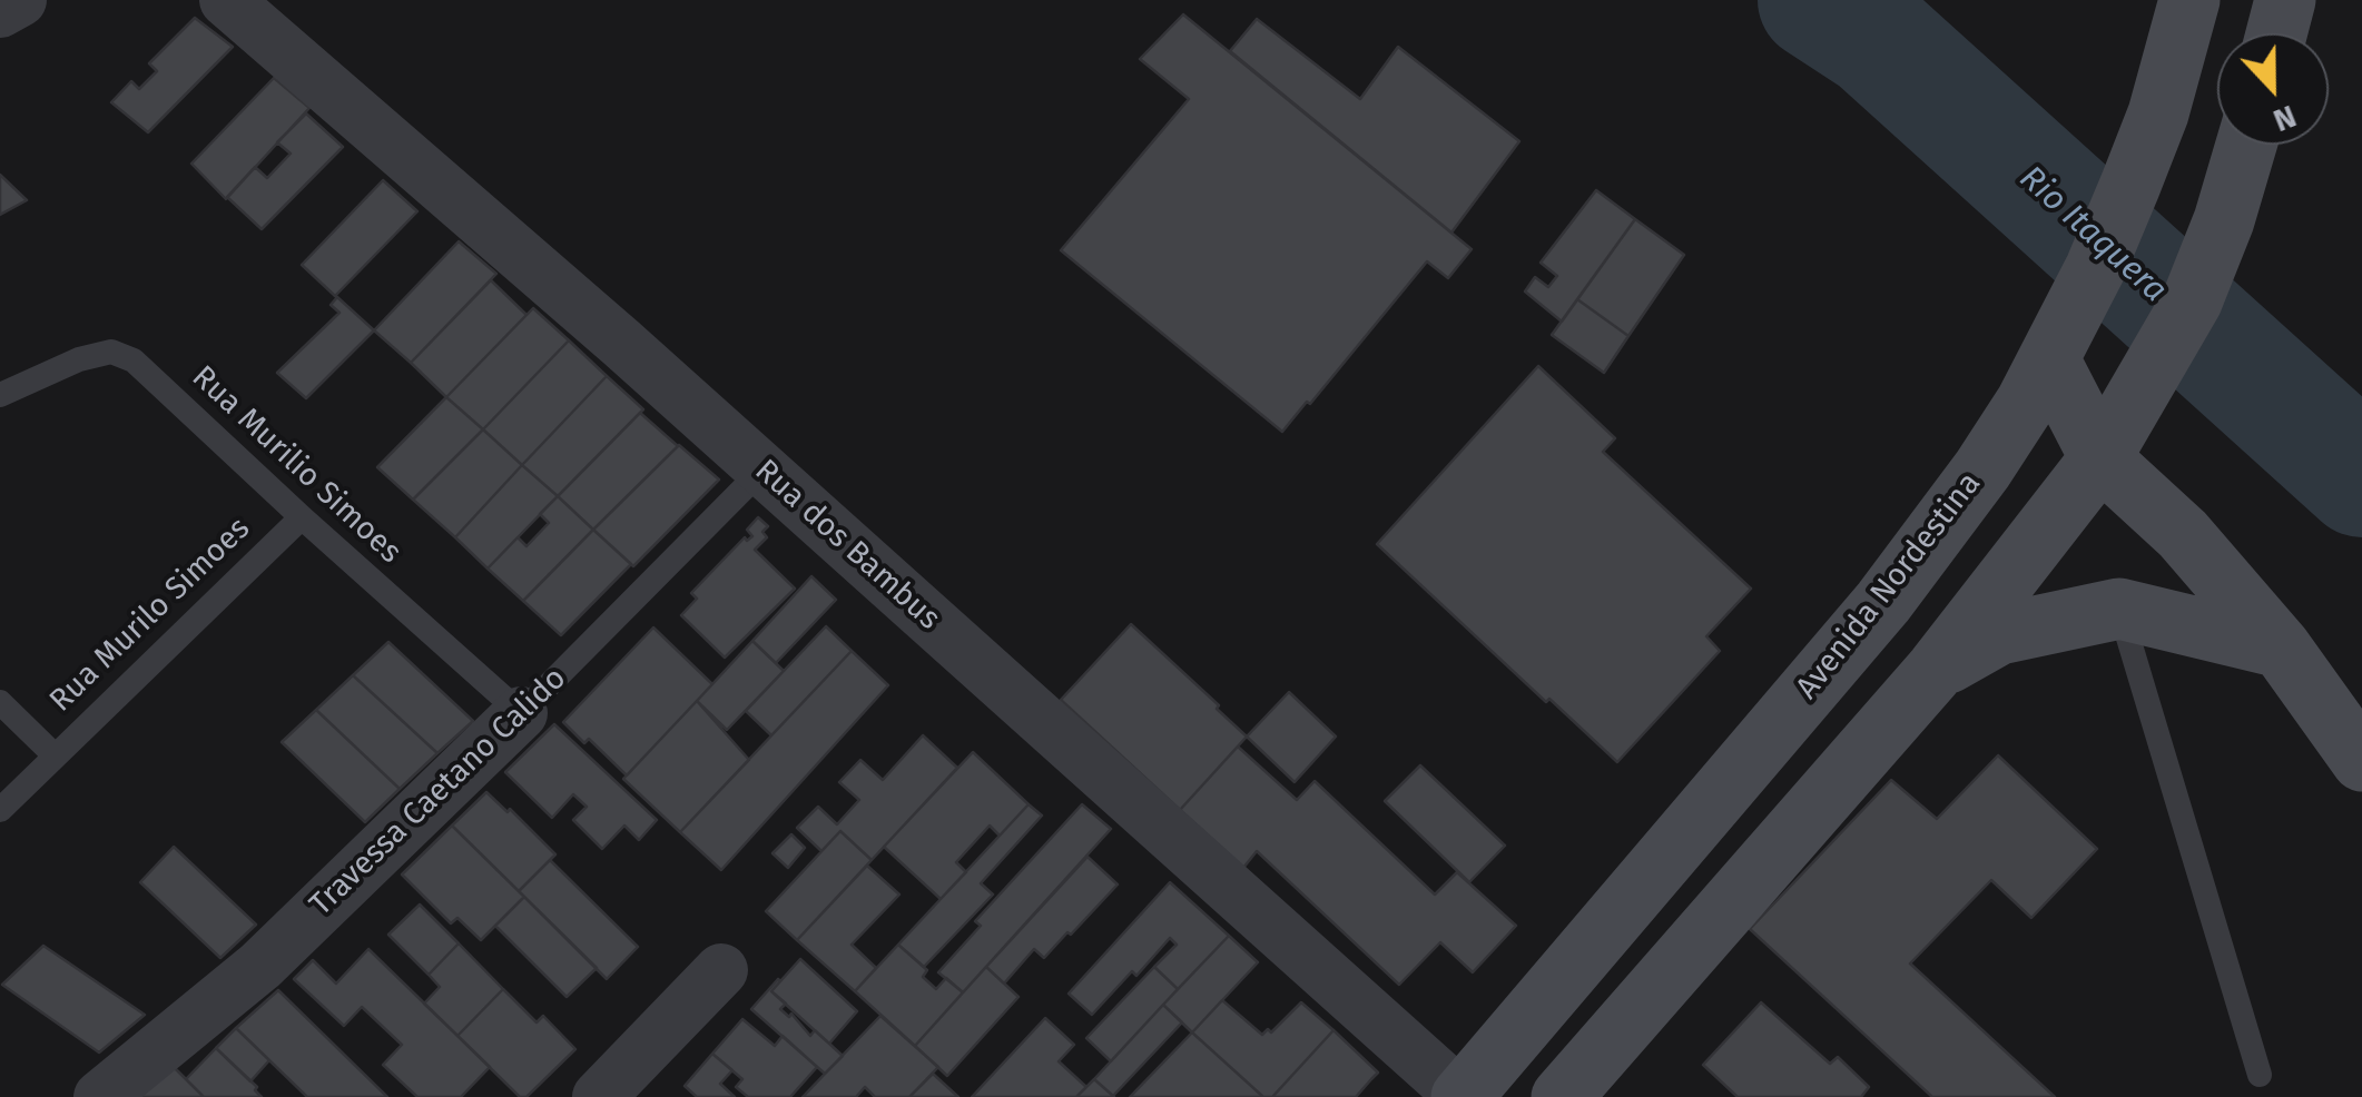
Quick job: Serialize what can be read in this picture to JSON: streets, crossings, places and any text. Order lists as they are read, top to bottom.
{
  "streets": {
    "main road": ["Avenida Nordestina"],
    "street": ["Rua dos Bambus", "Travessa Caetano Calido"],
    "lane": ["Rua Murilio Simoes", "Rua Murilo Simoes"]
  },
  "crossings": [
    ["Rua Murilio Simoes", "Rua Murilo Simoes"],
    ["Rua Murilio Simoes", "Travessa Caetano Calido"],
    ["Rua dos Bambus", "Avenida Nordestina"],
    ["Rua dos Bambus", "Travessa Caetano Calido"]
  ],
  "water": ["Rio Itaquera"],
  "north": "bottom"
}
